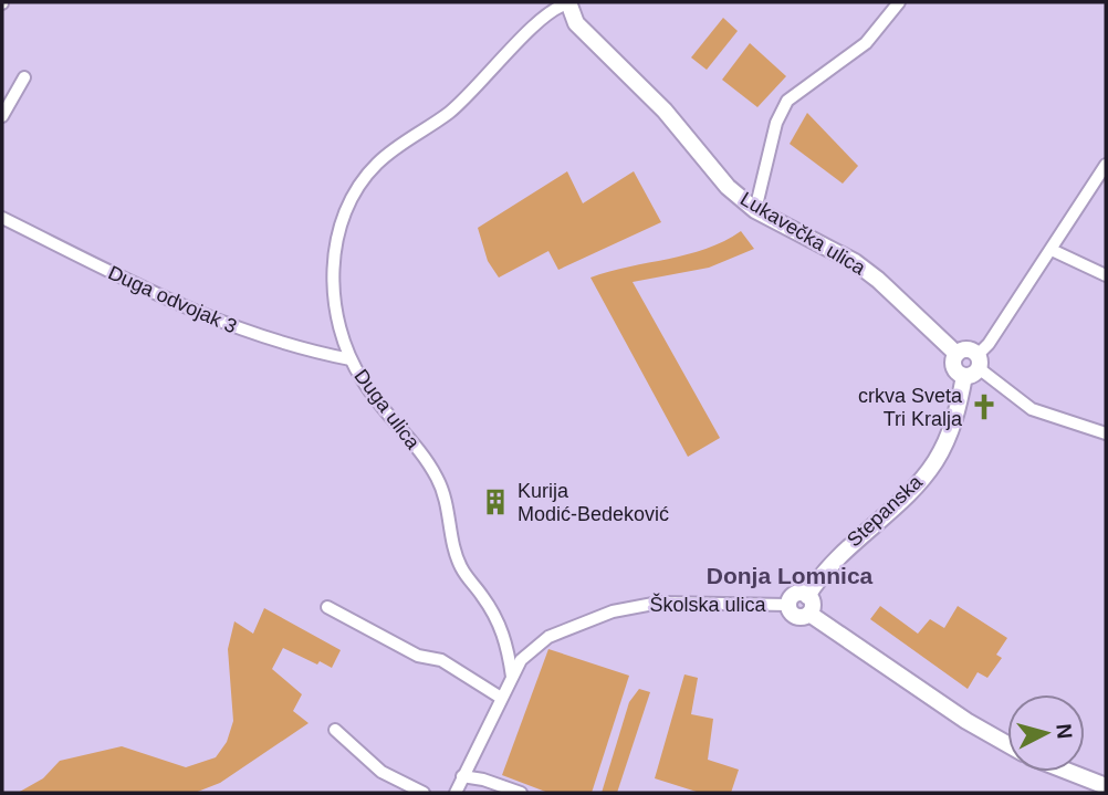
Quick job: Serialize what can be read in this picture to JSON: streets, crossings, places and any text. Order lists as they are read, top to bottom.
{
  "streets": {
    "street": [
      "Lukavečka ulica",
      "Duga odvojak 3",
      "Duga ulica",
      "Stepanska",
      "Školska ulica"
    ]
  },
  "crossings": [
    ["Lukavečka ulica", "Duga ulica"],
    ["Duga odvojak 3", "Duga ulica"],
    ["Duga ulica", "Školska ulica"],
    ["Stepanska", "Školska ulica"]
  ],
  "districts": ["Donja Lomnica"],
  "places": {
    "church": ["crkva Sveta Tri Kralja"],
    "building": ["Kurija Modić-Bedeković"]
  },
  "north": "right"
}
